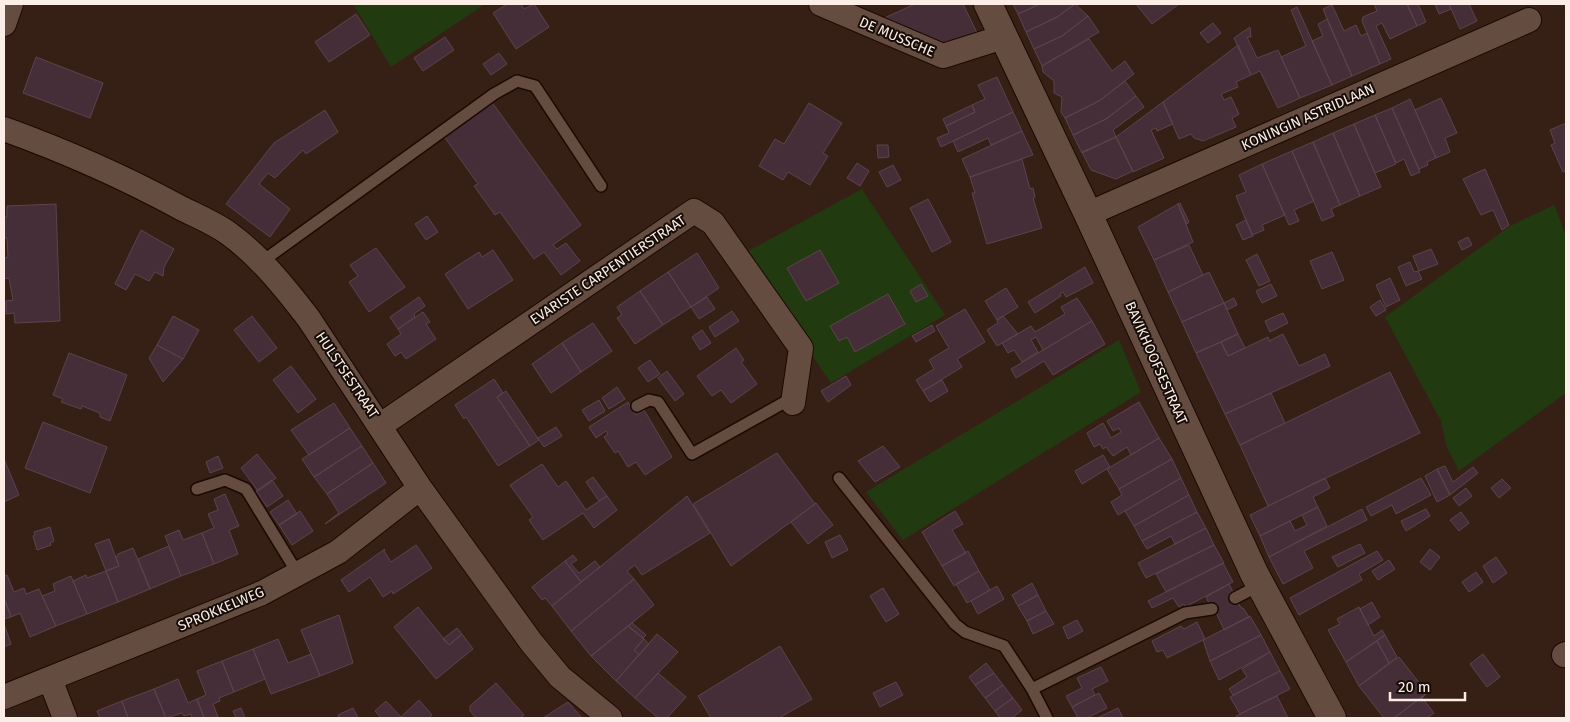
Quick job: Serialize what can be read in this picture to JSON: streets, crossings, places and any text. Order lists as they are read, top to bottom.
{
  "streets": {
    "street": [
      "DE MUSSCHE",
      "KONINGIN ASTRIDLAAN",
      "EVARISTE CARPENTIERSTRAAT",
      "BAVIKHOOFSESTRAAT",
      "HULSTSESTRAAT",
      "SPROKKELWEG"
    ]
  },
  "crossings": [
    ["DE MUSSCHE", "BAVIKHOOFSESTRAAT"],
    ["KONINGIN ASTRIDLAAN", "BAVIKHOOFSESTRAAT"],
    ["EVARISTE CARPENTIERSTRAAT", "HULSTSESTRAAT"],
    ["HULSTSESTRAAT", "SPROKKELWEG"]
  ],
  "scale_bar": "20 m"
}
